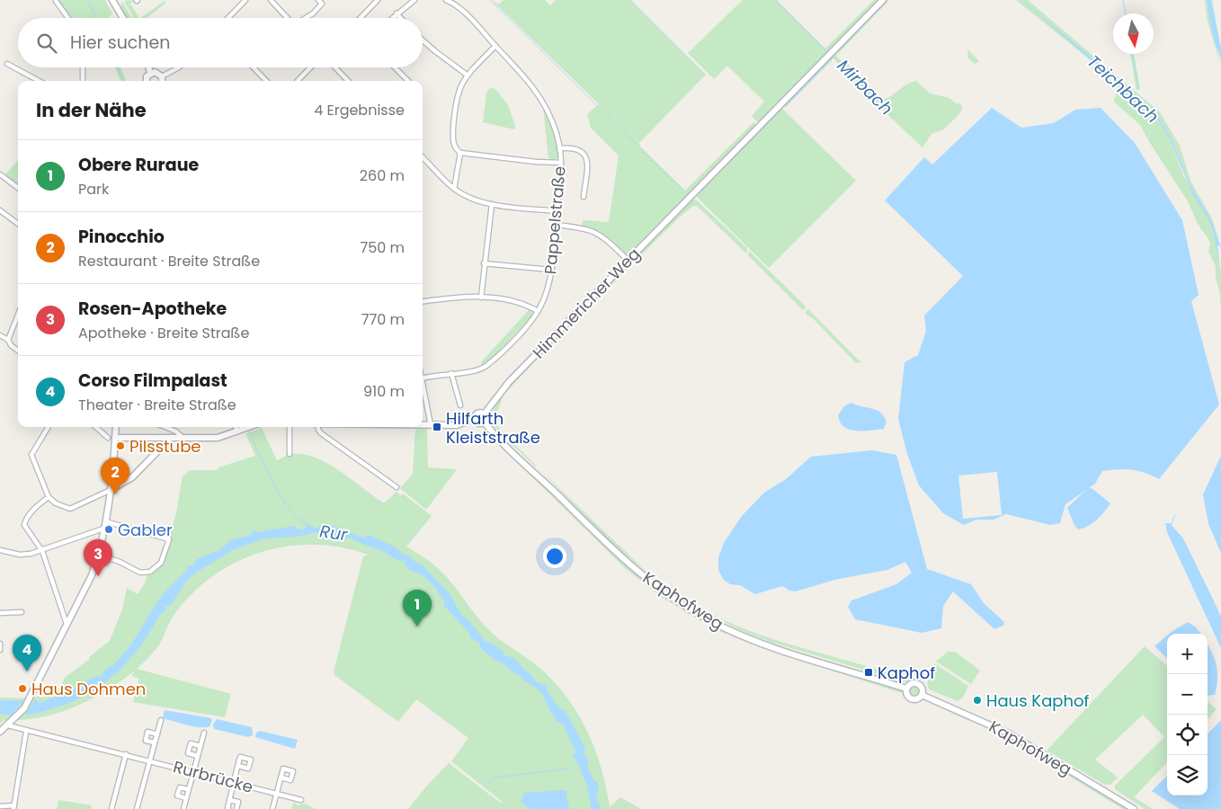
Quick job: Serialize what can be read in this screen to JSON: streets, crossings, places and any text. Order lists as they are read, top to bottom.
{
  "streets": {
    "main road": ["Himmericher Weg", "Kaphofweg"],
    "street": ["Pappelstraße", "Rurbrücke"]
  },
  "crossings": [
    ["Himmericher Weg", "Kaphofweg"]
  ],
  "water": ["Mirbach", "Teichbach", "Rur"],
  "places": {
    "transit": ["Hilfarth Kleiststraße", "Kaphof"],
    "other": [
      "Pilsstube",
      "Gabler",
      "Haus Dohmen",
      "Haus Kaphof"
    ]
  },
  "north": "bottom",
  "page": {
    "search": "Hier suchen",
    "heading": ["In der Nähe", "4 Ergebnisse"],
    "list": [
      {
        "mark": "1",
        "name": "Obere Ruraue",
        "note": "Park",
        "value": "260 m"
      },
      {
        "mark": "2",
        "name": "Pinocchio",
        "note": "Restaurant · Breite Straße",
        "value": "750 m"
      },
      {
        "mark": "3",
        "name": "Rosen-Apotheke",
        "note": "Apotheke · Breite Straße",
        "value": "770 m"
      },
      {
        "mark": "4",
        "name": "Corso Filmpalast",
        "note": "Theater · Breite Straße",
        "value": "910 m"
      }
    ],
    "pins": [
      "2",
      "3",
      "1",
      "4"
    ],
    "map_buttons": ["+", "−"]
  }
}
